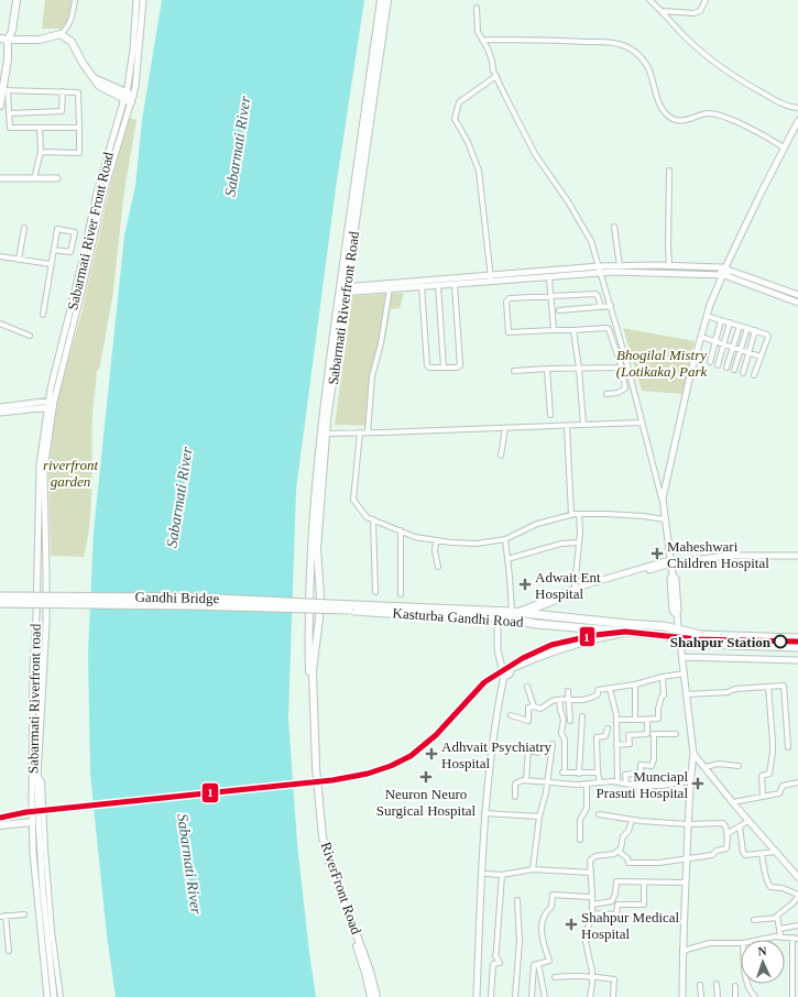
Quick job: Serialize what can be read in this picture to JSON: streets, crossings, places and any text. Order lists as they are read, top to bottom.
{
  "streets": {
    "main road": [
      "Sabarmati Riverfront Road",
      "Gandhi Bridge",
      "Kasturba Gandhi Road",
      "RiverFront Road"
    ],
    "street": ["Sabarmati Riverfront road"]
  },
  "crossings": [
    ["Sabarmati Riverfront Road", "RiverFront Road"],
    ["Gandhi Bridge", "Kasturba Gandhi Road"]
  ],
  "water": ["Sabarmati River"],
  "parks": ["Bhogilal Mistry (Lotikaka) Park", "riverfront garden"],
  "places": {
    "health": [
      "Maheshwari Children Hospital",
      "Adwait Ent Hospital",
      "Adhvait Psychiatry Hospital",
      "Neuron Neuro Surgical Hospital",
      "Munciapl Prasuti Hospital",
      "Shahpur Medical Hospital"
    ],
    "other": ["Shahpur Station"]
  },
  "lines": ["transit line 1"],
  "north": "top"
}
